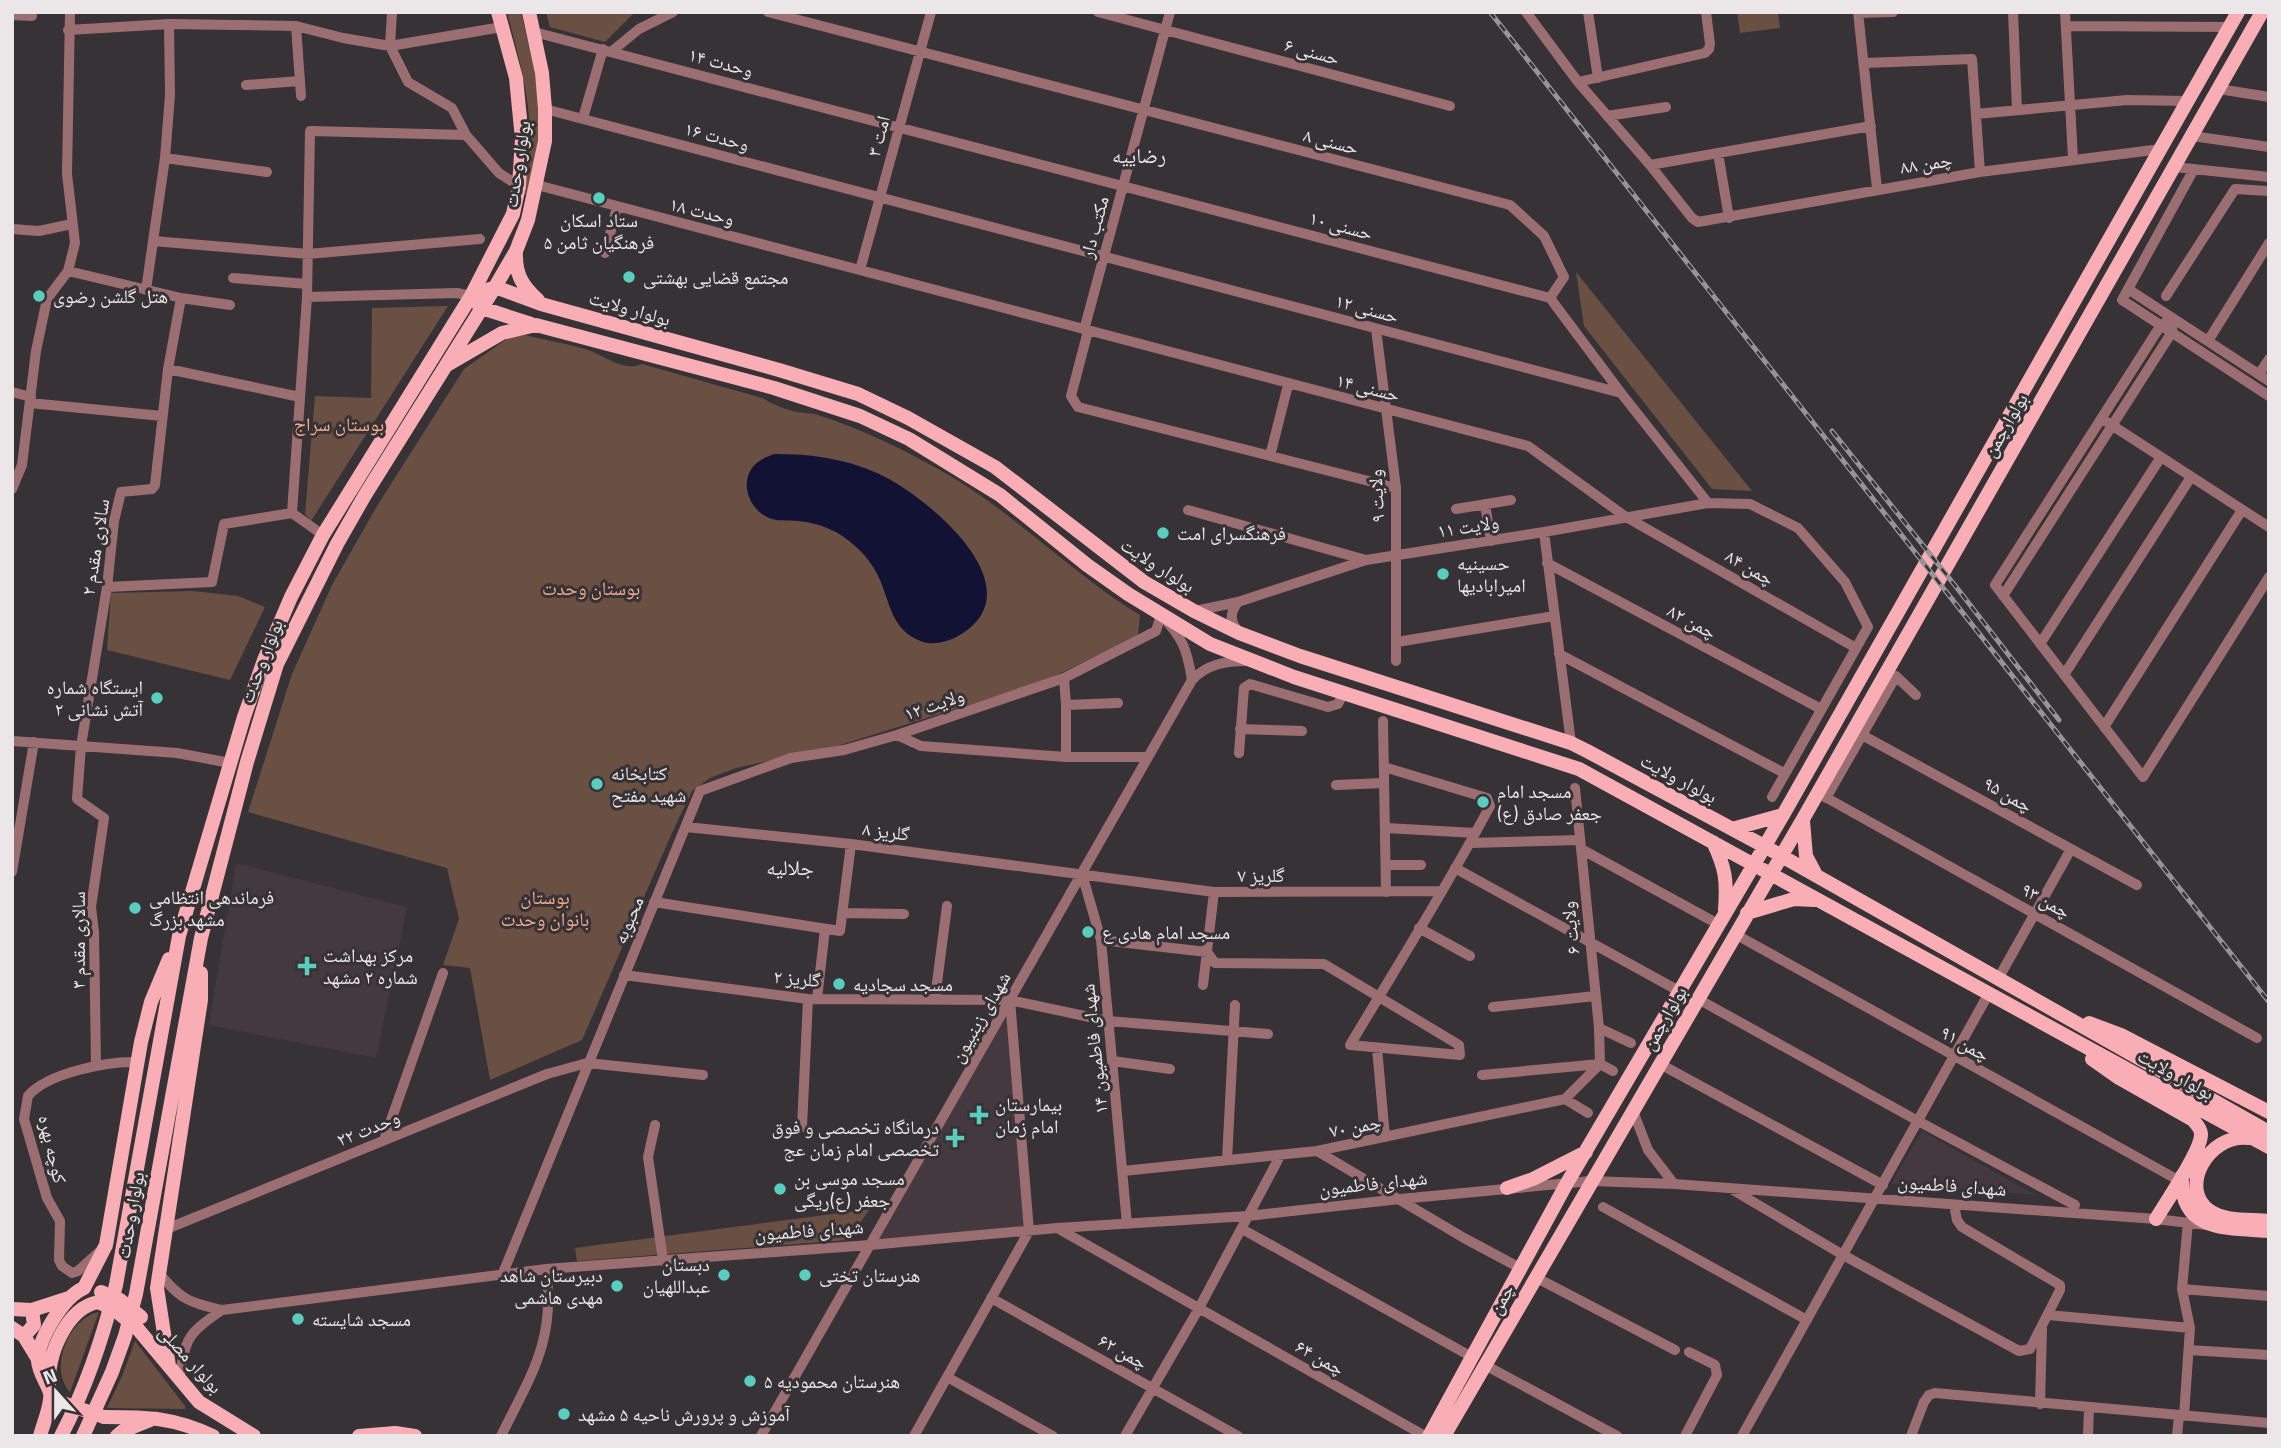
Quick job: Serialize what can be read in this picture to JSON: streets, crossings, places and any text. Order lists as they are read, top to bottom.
{
  "streets": {
    "main road": [
      "بولوار وحدت",
      "بولوار ولایت",
      "بولوارچمن",
      "شهدای فاطمیون",
      "چمن",
      "بولوار مصلی"
    ],
    "street": [
      "حسنی ۶",
      "وحدت ۱۴",
      "وحدت ۱۶",
      "امت ۳",
      "حسنی ۸",
      "چمن ۸۸",
      "وحدت ۱۸",
      "حسنی ۱۰",
      "مکتب دار",
      "حسنی ۱۲",
      "حسنی ۱۴",
      "ولایت ۹",
      "ولایت ۱۱",
      "سالاری مقدم ۲",
      "چمن ۸۴",
      "چمن ۸۲",
      "ولایت ۱۲",
      "چمن ۹۵",
      "گلریز ۸",
      "گلریز ۷",
      "چمن ۹۳",
      "محبوبه",
      "ولایت ۶",
      "سالاری مقدم ۳",
      "گلریز ۲",
      "شهدای زینبیون",
      "چمن ۹۱",
      "شهدای فاطمیون ۱۴",
      "چمن ۷۰",
      "وحدت ۲۲",
      "کوچه بهره",
      "چمن ۶۲",
      "چمن ۶۴"
    ]
  },
  "crossings": [
    ["حسنی ۶", "مکتب دار"],
    ["وحدت ۱۴", "امت ۳"],
    ["وحدت ۱۴", "بولوار وحدت"],
    ["وحدت ۱۴", "حسنی ۱۰"],
    ["وحدت ۱۴", "مکتب دار"],
    ["وحدت ۱۶", "امت ۳"],
    ["وحدت ۱۶", "بولوار وحدت"],
    ["وحدت ۱۶", "مکتب دار"],
    ["وحدت ۱۶", "حسنی ۱۲"],
    ["امت ۳", "حسنی ۸"],
    ["امت ۳", "وحدت ۱۸"],
    ["حسنی ۸", "حسنی ۱۰"],
    ["حسنی ۸", "مکتب دار"],
    ["چمن ۸۸", "بولوارچمن"],
    ["بولوار وحدت", "وحدت ۱۸"],
    ["بولوار وحدت", "بولوار ولایت"],
    ["وحدت ۱۸", "مکتب دار"],
    ["وحدت ۱۸", "حسنی ۱۴"],
    ["حسنی ۱۰", "مکتب دار"],
    ["مکتب دار", "حسنی ۱۲"],
    ["مکتب دار", "حسنی ۱۴"],
    ["بولوار ولایت", "بولوارچمن"],
    ["بولوار ولایت", "ولایت ۱۱"],
    ["بولوار ولایت", "ولایت ۱۲"],
    ["حسنی ۱۲", "ولایت ۹"],
    ["حسنی ۱۴", "ولایت ۹"],
    ["حسنی ۱۴", "ولایت ۱۱"],
    ["حسنی ۱۴", "چمن ۸۴"],
    ["بولوارچمن", "چمن ۹۳"],
    ["بولوارچمن", "چمن ۹۱"],
    ["بولوارچمن", "شهدای فاطمیون"],
    ["بولوارچمن", "چمن"],
    ["ولایت ۹", "ولایت ۱۱"],
    ["ولایت ۱۱", "چمن ۸۴"],
    ["سالاری مقدم ۲", "سالاری مقدم ۳"],
    ["ولایت ۱۲", "محبوبه"],
    ["گلریز ۸", "گلریز ۷"],
    ["گلریز ۸", "محبوبه"],
    ["گلریز ۸", "شهدای زینبیون"],
    ["گلریز ۸", "شهدای فاطمیون ۱۴"],
    ["گلریز ۷", "شهدای زینبیون"],
    ["گلریز ۷", "شهدای فاطمیون ۱۴"],
    ["محبوبه", "گلریز ۲"],
    ["محبوبه", "وحدت ۲۲"],
    ["محبوبه", "شهدای فاطمیون"],
    ["سالاری مقدم ۳", "کوچه بهره"],
    ["گلریز ۲", "شهدای زینبیون"],
    ["گلریز ۲", "شهدای فاطمیون ۱۴"],
    ["شهدای زینبیون", "شهدای فاطمیون ۱۴"],
    ["شهدای زینبیون", "شهدای فاطمیون"],
    ["شهدای فاطمیون ۱۴", "چمن ۷۰"],
    ["شهدای فاطمیون ۱۴", "شهدای فاطمیون"],
    ["شهدای فاطمیون", "چمن"],
    ["شهدای فاطمیون", "چمن ۶۴"],
    ["شهدای فاطمیون", "بولوار مصلی"],
    ["چمن", "چمن ۶۴"]
  ],
  "districts": ["رضاییه", "جلالیه"],
  "parks": ["بوستان سراج", "بوستان وحدت", "بوستان بانوان وحدت"],
  "places": {
    "other": [
      "ستاد اسکان فرهنگیان ثامن ۵",
      "مجتمع قضایی بهشتی",
      "هتل گلشن رضوی",
      "فرهنگسرای امت",
      "حسینیه امیرابادیها",
      "ایستگاه شماره ۲ آتش نشانی",
      "کتابخانه شهید مفتح",
      "مسجد امام جعفر صادق (ع)",
      "فرماندهی انتظامی مشهد بزرگ",
      "مسجد امام هادی ع",
      "مسجد سجادیه",
      "مسجد موسی بن جعفر (ع)ریگی",
      "دبستان عبداللهیان",
      "هنرستان تختی",
      "دبیرستان شاهد مهدی هاشمی",
      "مسجد شایسته",
      "هنرستان محمودیه ۵",
      "آموزش و پرورش ناحیه ۵ مشهد"
    ],
    "health": ["مرکز بهداشت شماره ۲ مشهد", "بیمارستان امام زمان", "درمانگاه تخصصی و فوق تخصصی امام زمان عج"]
  },
  "north": "top"
}
